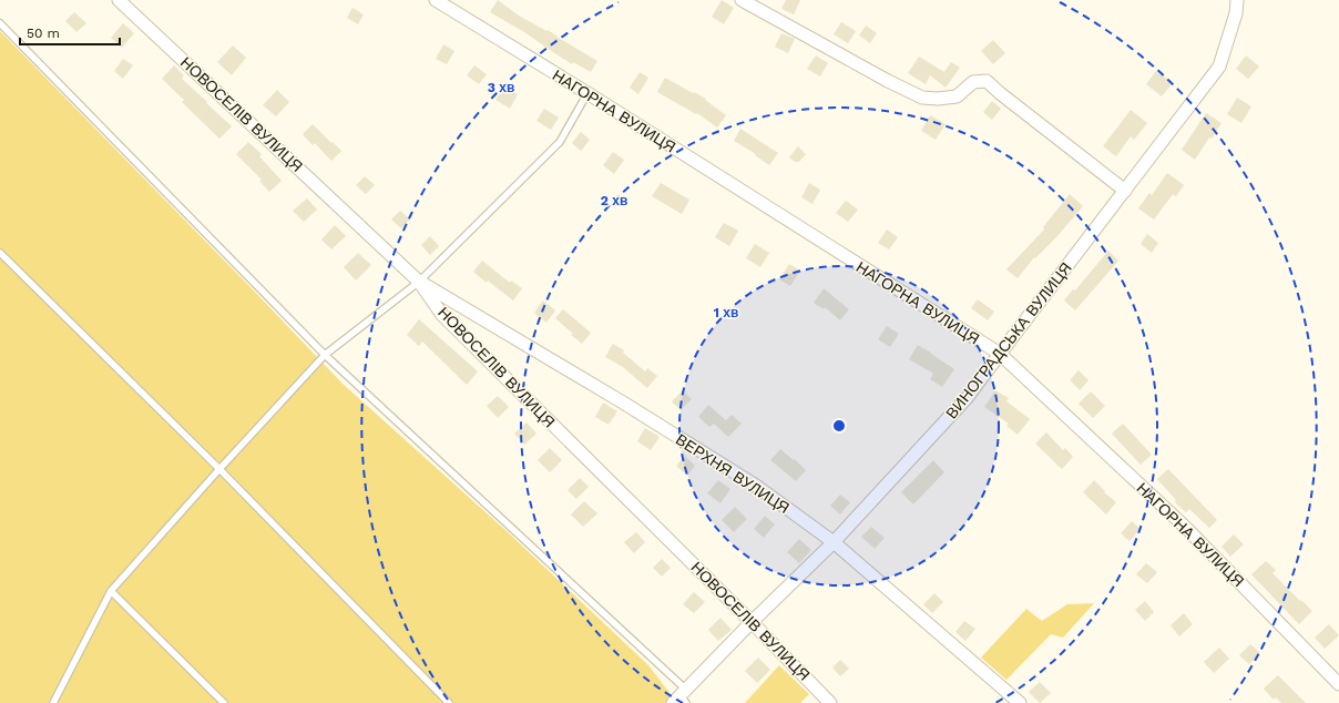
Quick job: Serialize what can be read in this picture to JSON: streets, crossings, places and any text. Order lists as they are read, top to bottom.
{
  "streets": {
    "street": [
      "НАГОРНА ВУЛИЦЯ",
      "НОВОСЕЛІВ ВУЛИЦЯ",
      "ВИНОГРАДСЬКА ВУЛИЦЯ",
      "ВЕРХНЯ ВУЛИЦЯ"
    ]
  },
  "crossings": [
    ["НАГОРНА ВУЛИЦЯ", "ВИНОГРАДСЬКА ВУЛИЦЯ"],
    ["НОВОСЕЛІВ ВУЛИЦЯ", "ВИНОГРАДСЬКА ВУЛИЦЯ"],
    ["НОВОСЕЛІВ ВУЛИЦЯ", "ВЕРХНЯ ВУЛИЦЯ"],
    ["ВИНОГРАДСЬКА ВУЛИЦЯ", "ВЕРХНЯ ВУЛИЦЯ"]
  ],
  "scale_bar": "50 m",
  "rings": ["3 хв", "2 хв", "1 хв"]
}
